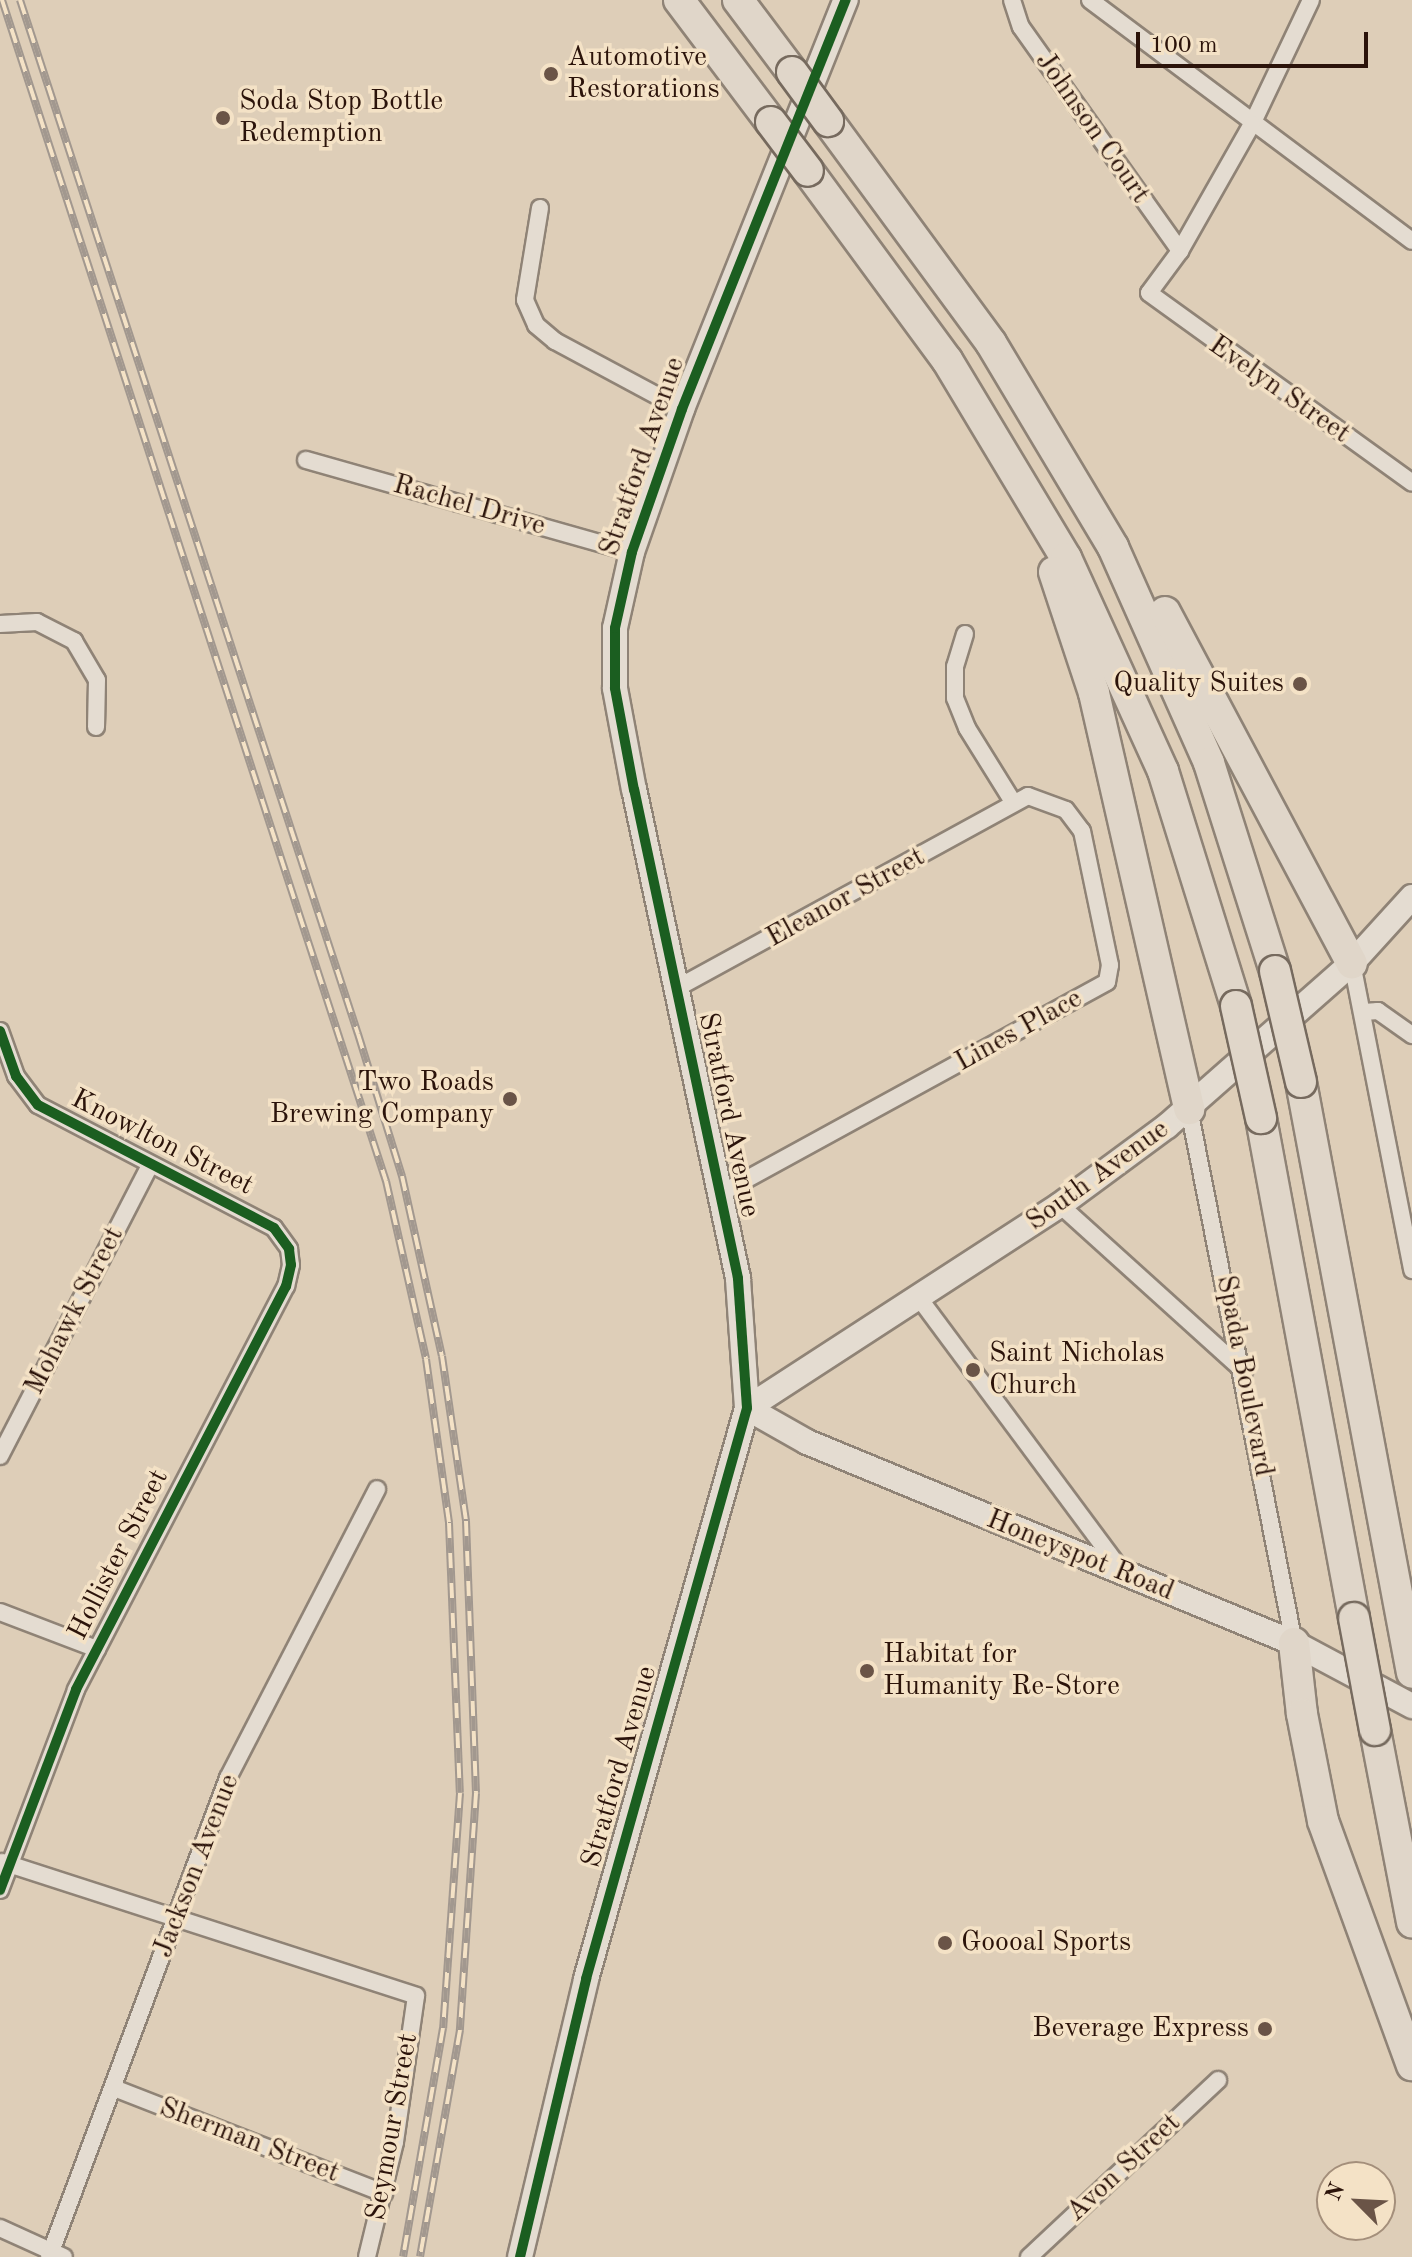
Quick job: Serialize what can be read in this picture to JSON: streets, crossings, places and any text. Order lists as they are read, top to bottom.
{
  "streets": {
    "main road": ["Stratford Avenue", "South Avenue", "Honeyspot Road"],
    "street": [
      "Johnson Court",
      "Evelyn Street",
      "Rachel Drive",
      "Eleanor Street",
      "Lines Place",
      "Knowlton Street",
      "Mohawk Street",
      "Spada Boulevard",
      "Hollister Street",
      "Jackson Avenue",
      "Seymour Street",
      "Sherman Street",
      "Avon Street"
    ]
  },
  "crossings": [
    ["Johnson Court", "Evelyn Street"],
    ["Stratford Avenue", "Rachel Drive"],
    ["Stratford Avenue", "Eleanor Street"],
    ["Stratford Avenue", "Lines Place"],
    ["Stratford Avenue", "South Avenue"],
    ["Stratford Avenue", "Honeyspot Road"],
    ["Eleanor Street", "Lines Place"],
    ["Knowlton Street", "Mohawk Street"],
    ["Knowlton Street", "Hollister Street"],
    ["South Avenue", "Spada Boulevard"],
    ["South Avenue", "Honeyspot Road"],
    ["Spada Boulevard", "Honeyspot Road"],
    ["Jackson Avenue", "Seymour Street"],
    ["Jackson Avenue", "Sherman Street"],
    ["Seymour Street", "Sherman Street"]
  ],
  "places": [
    "Automotive Restorations",
    "Soda Stop Bottle Redemption",
    "Quality Suites",
    "Two Roads Brewing Company",
    "Saint Nicholas Church",
    "Habitat for Humanity Re-Store",
    "Goooal Sports",
    "Beverage Express"
  ],
  "scale_bar": "100 m",
  "north": "top left"
}
